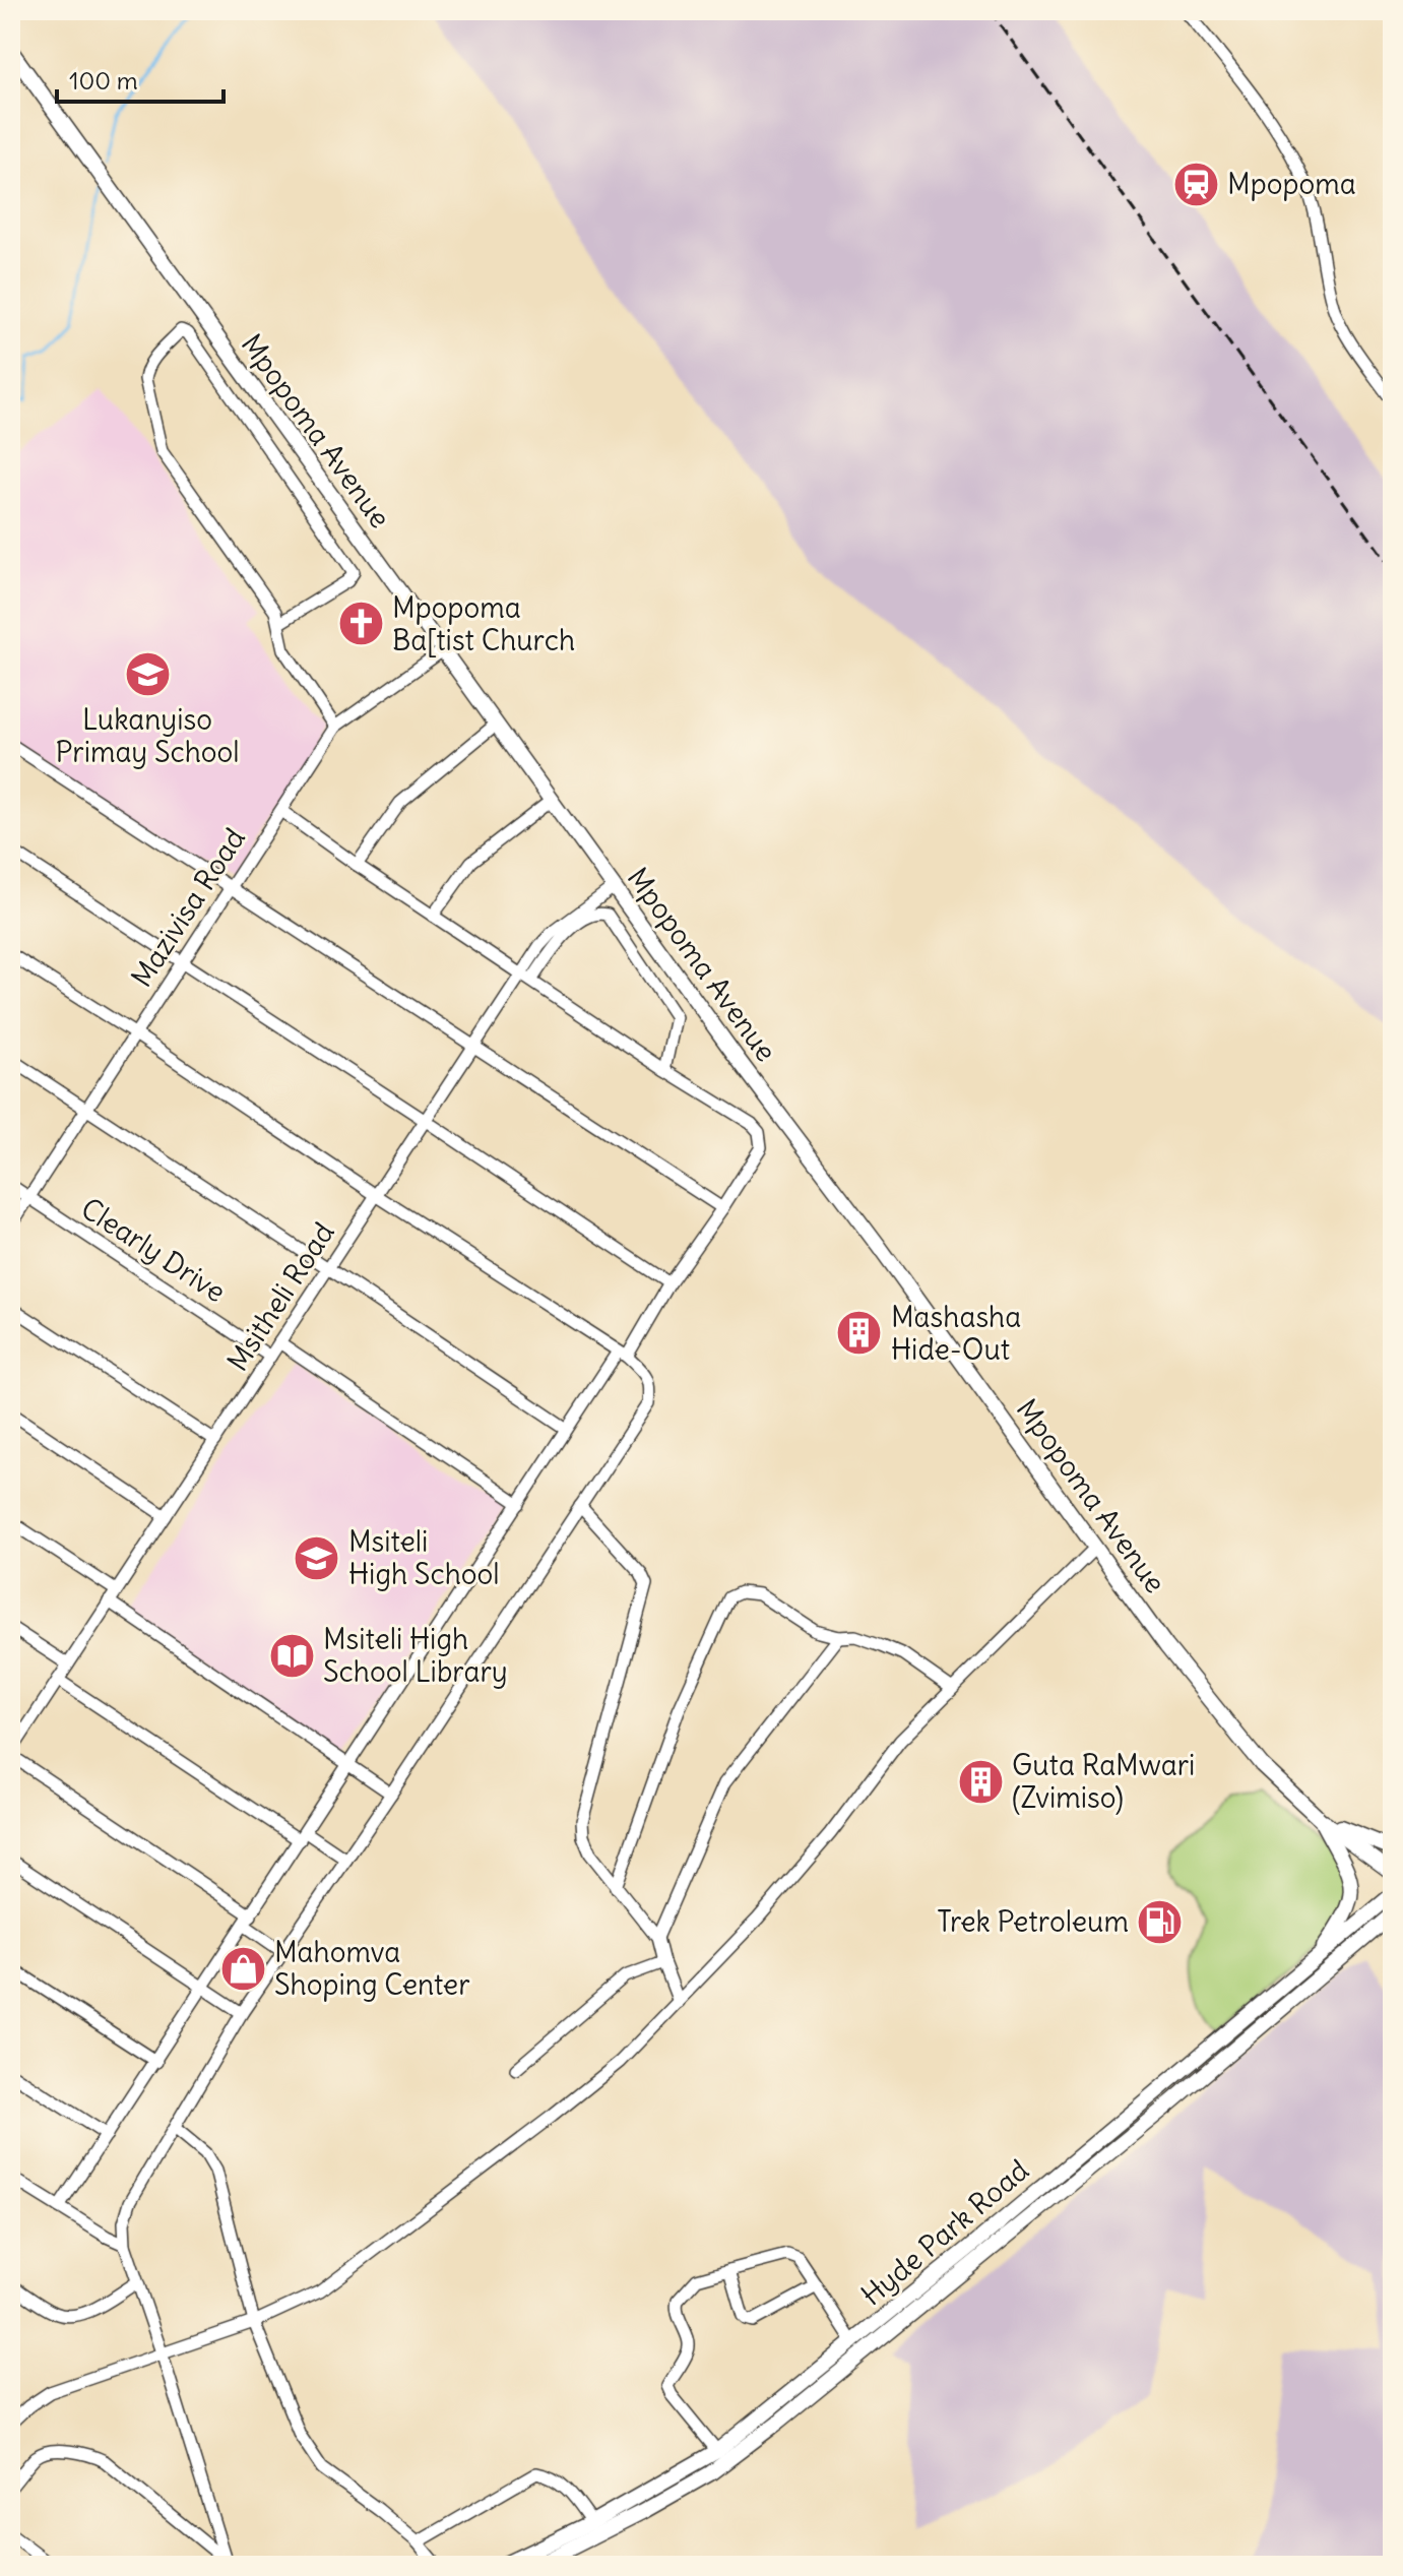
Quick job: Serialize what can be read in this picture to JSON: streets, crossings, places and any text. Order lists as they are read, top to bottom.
{
  "streets": {
    "street": [
      "Mpopoma Avenue",
      "Mazivisa Road",
      "Clearly Drive",
      "Msitheli Road",
      "Hyde Park Road"
    ]
  },
  "crossings": [
    ["Mpopoma Avenue", "Mazivisa Road"],
    ["Mpopoma Avenue", "Msitheli Road"],
    ["Mazivisa Road", "Clearly Drive"],
    ["Clearly Drive", "Msitheli Road"]
  ],
  "places": {
    "station": ["Mpopoma"],
    "church": ["Mpopoma Ba[tist Church"],
    "school or university": ["Lukanyiso Primay School", "Msiteli High School"],
    "building": ["Mashasha Hide-Out", "Guta RaMwari (Zvimiso)"],
    "library": ["Msiteli High School Library"],
    "fuel station": ["Trek Petroleum"],
    "shop": ["Mahomva Shoping Center"]
  },
  "scale_bar": "100 m"
}
